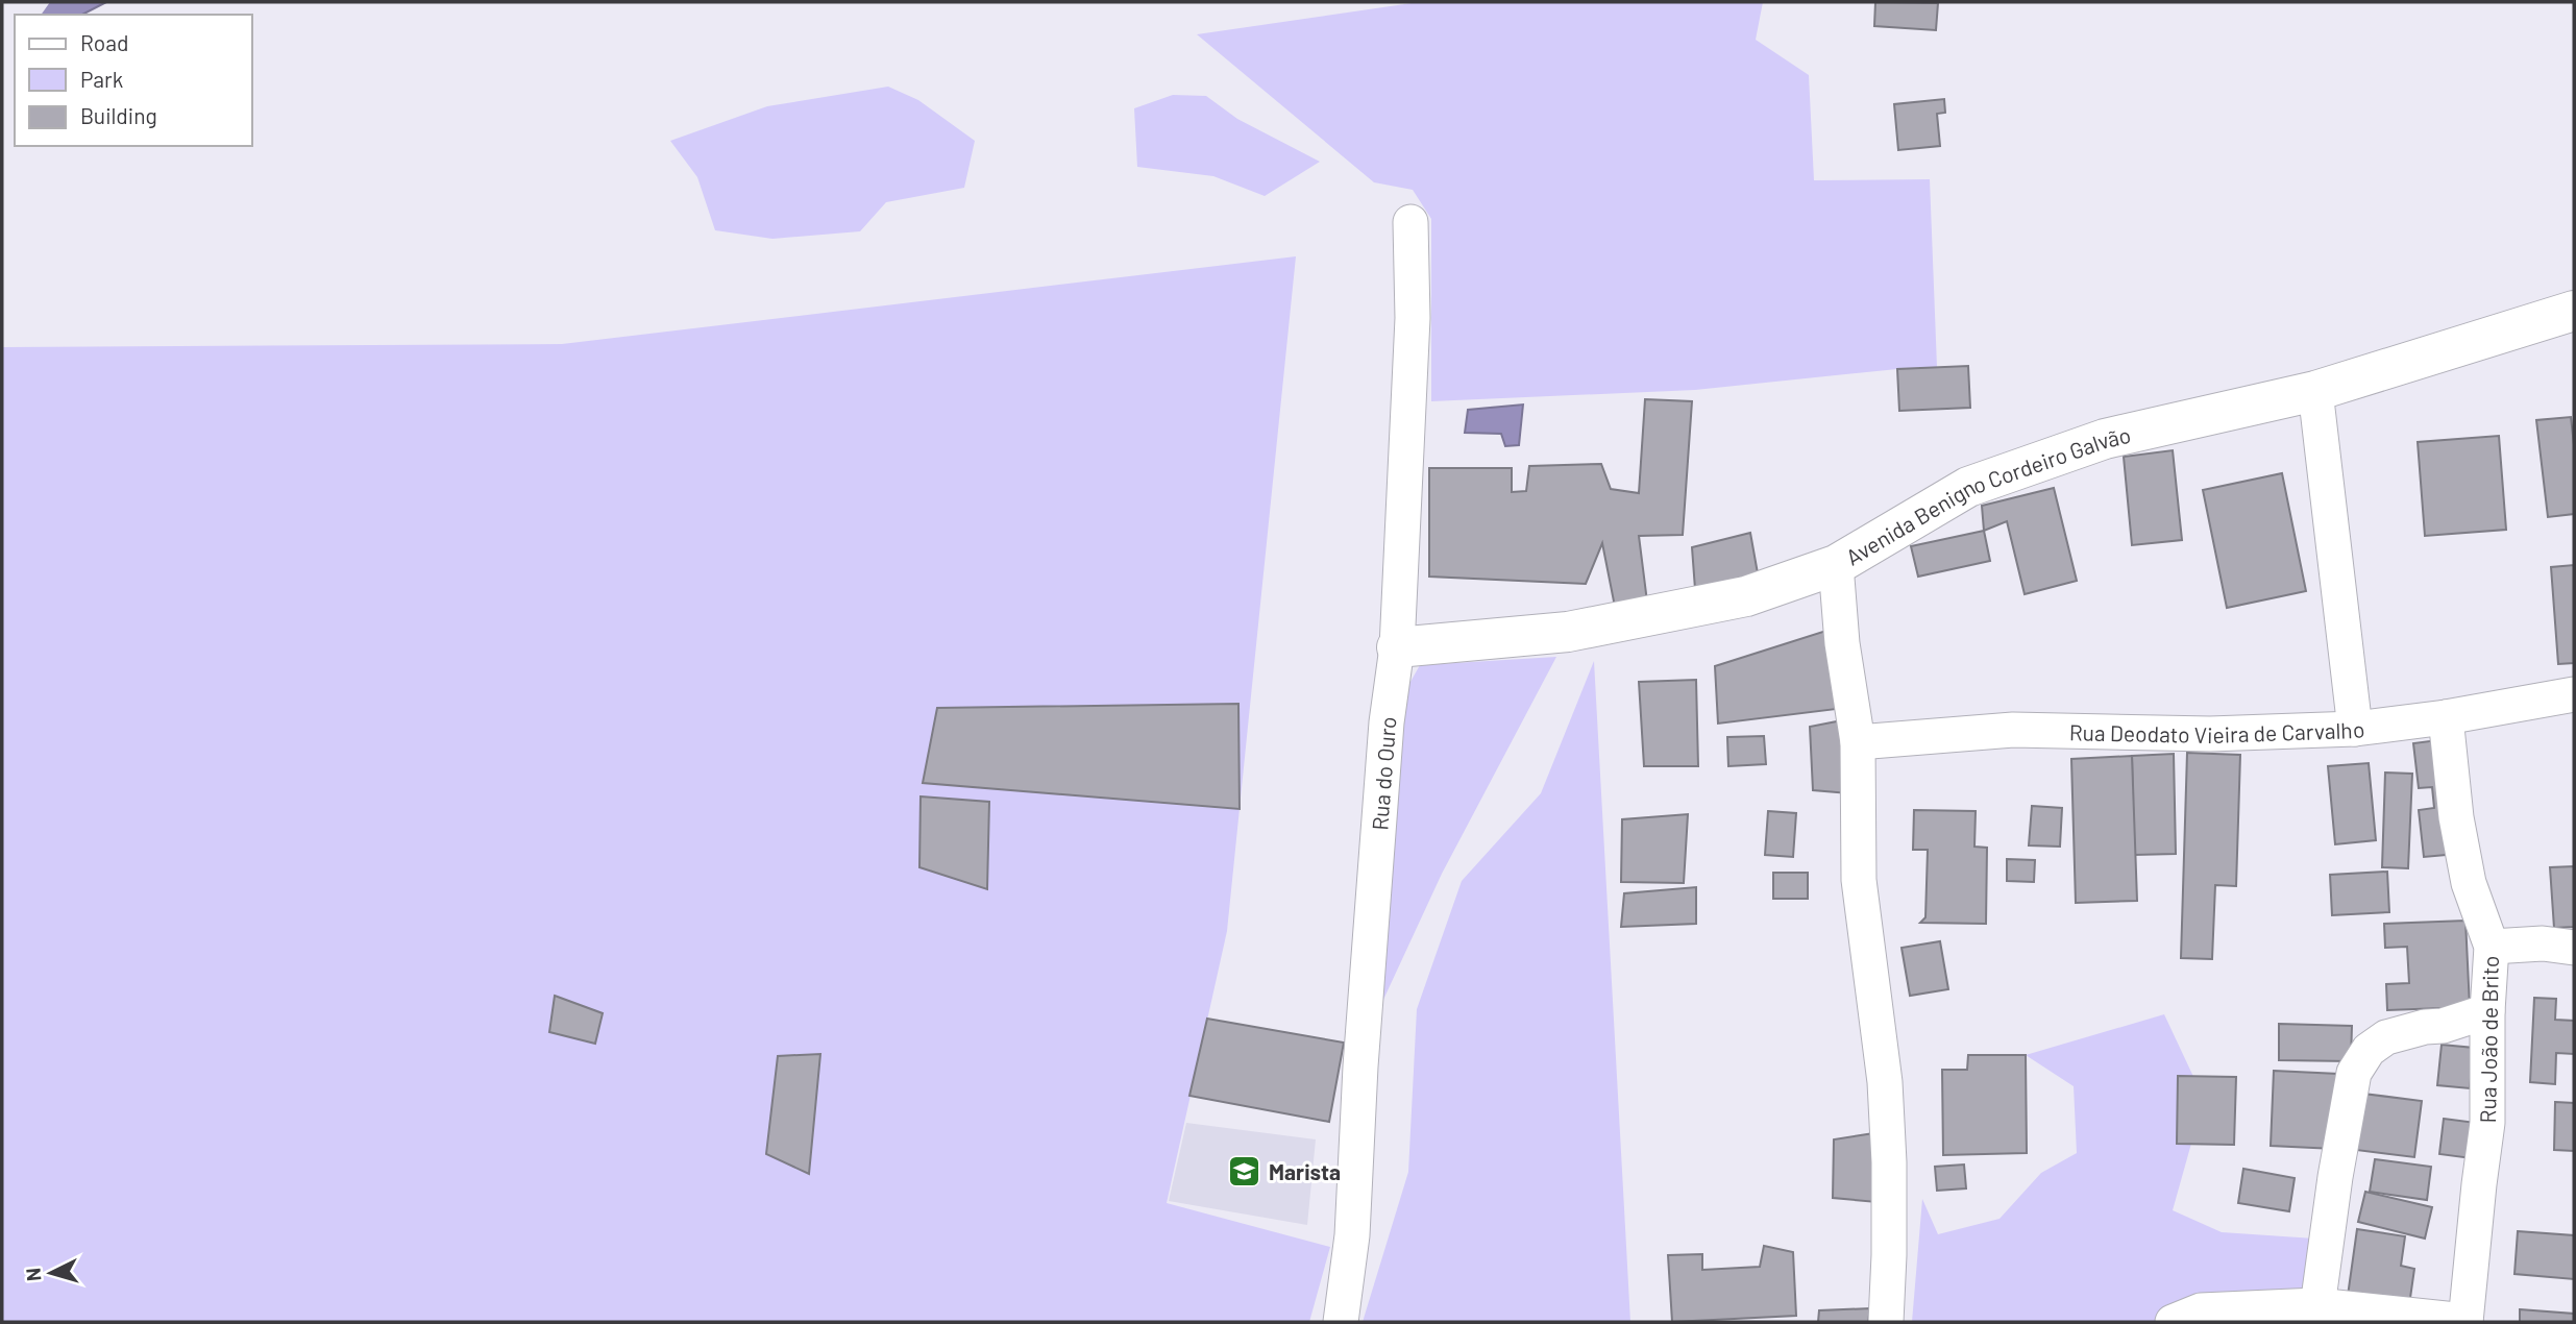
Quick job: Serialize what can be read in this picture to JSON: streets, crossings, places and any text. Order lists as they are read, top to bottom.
{
  "streets": {
    "main road": ["Avenida Benigno Cordeiro Galvão"],
    "street": ["Rua Deodato Vieira de Carvalho", "Rua do Ouro", "Rua João de Brito"]
  },
  "crossings": [
    ["Avenida Benigno Cordeiro Galvão", "Rua do Ouro"],
    ["Rua Deodato Vieira de Carvalho", "Rua João de Brito"]
  ],
  "places": {
    "school or university": ["Marista"]
  },
  "legend": ["Road", "Park", "Building"],
  "north": "left"
}
